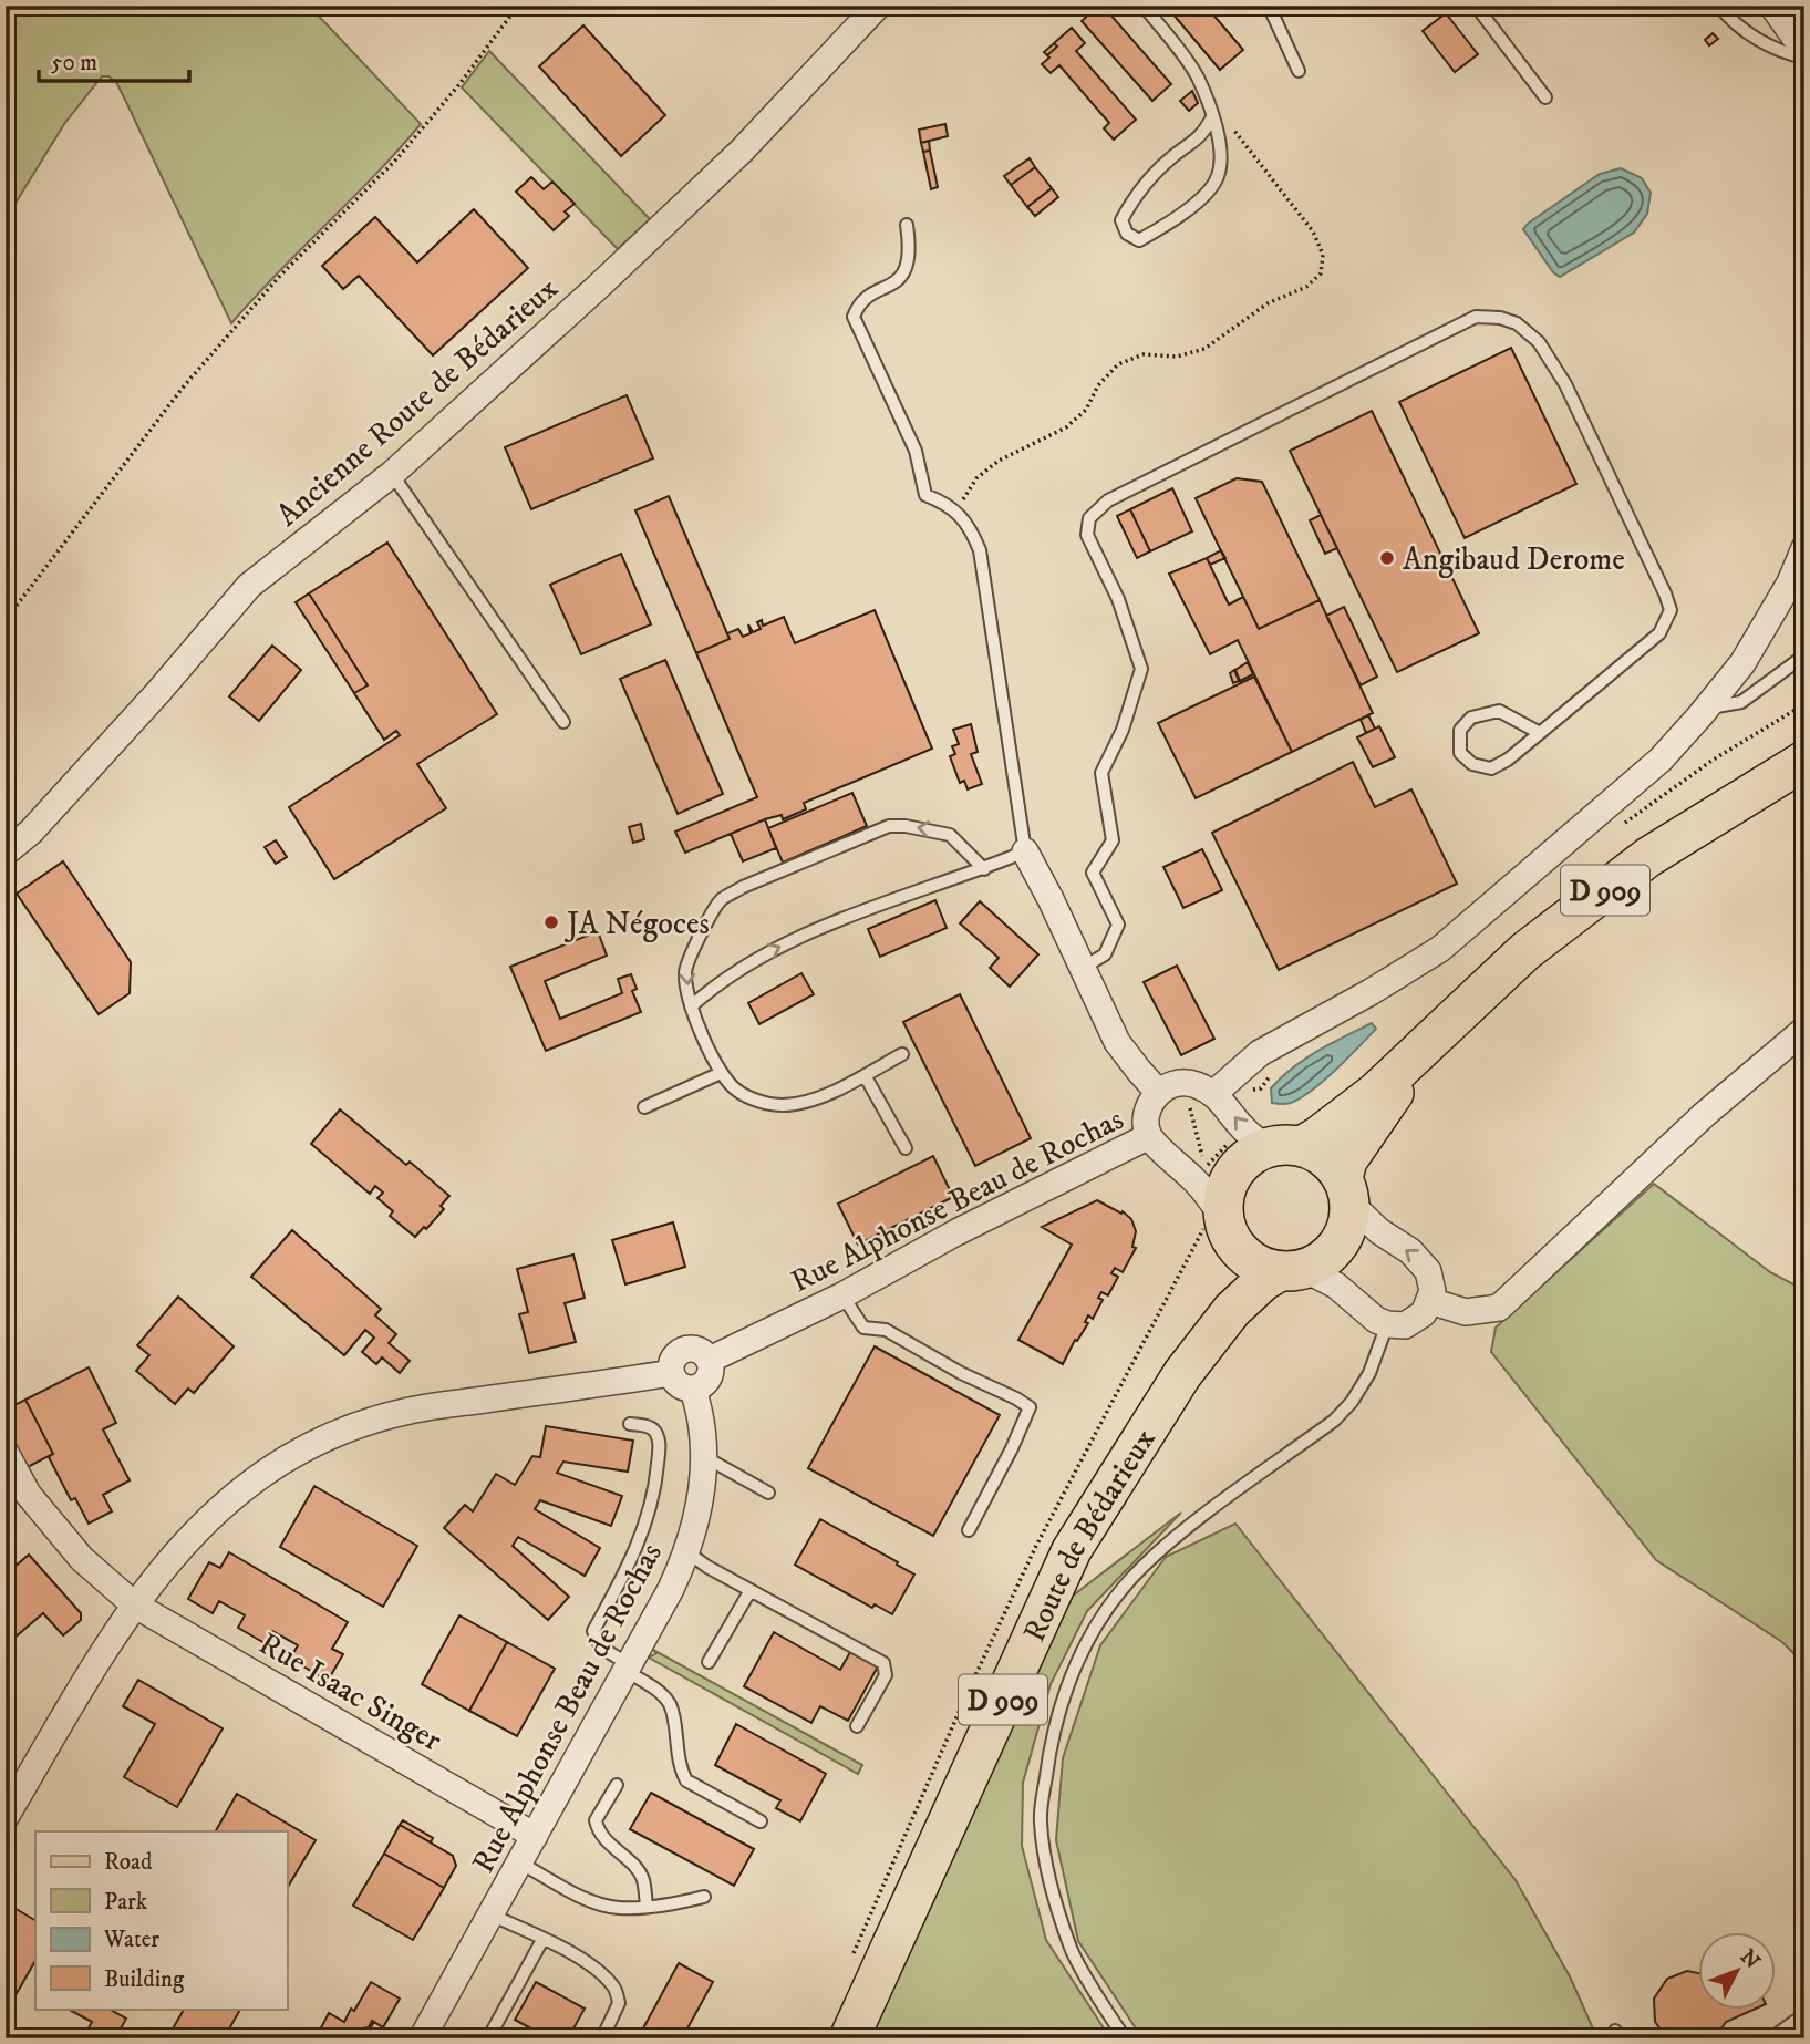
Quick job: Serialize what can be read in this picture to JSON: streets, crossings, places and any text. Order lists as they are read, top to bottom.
{
  "streets": {
    "main road": ["D 909", "Route de Bédarieux"],
    "street": ["Ancienne Route de Bédarieux", "Rue Alphonse Beau de Rochas", "Rue Isaac Singer"]
  },
  "crossings": [
    ["D 909", "Rue Alphonse Beau de Rochas"],
    ["D 909", "Route de Bédarieux"],
    ["Rue Alphonse Beau de Rochas", "Route de Bédarieux"],
    ["Rue Alphonse Beau de Rochas", "Rue Isaac Singer"]
  ],
  "places": ["Angibaud Derome", "JA Négoces"],
  "legend": [
    "Road",
    "Park",
    "Water",
    "Building"
  ],
  "scale_bar": "50 m",
  "north": "top right"
}
